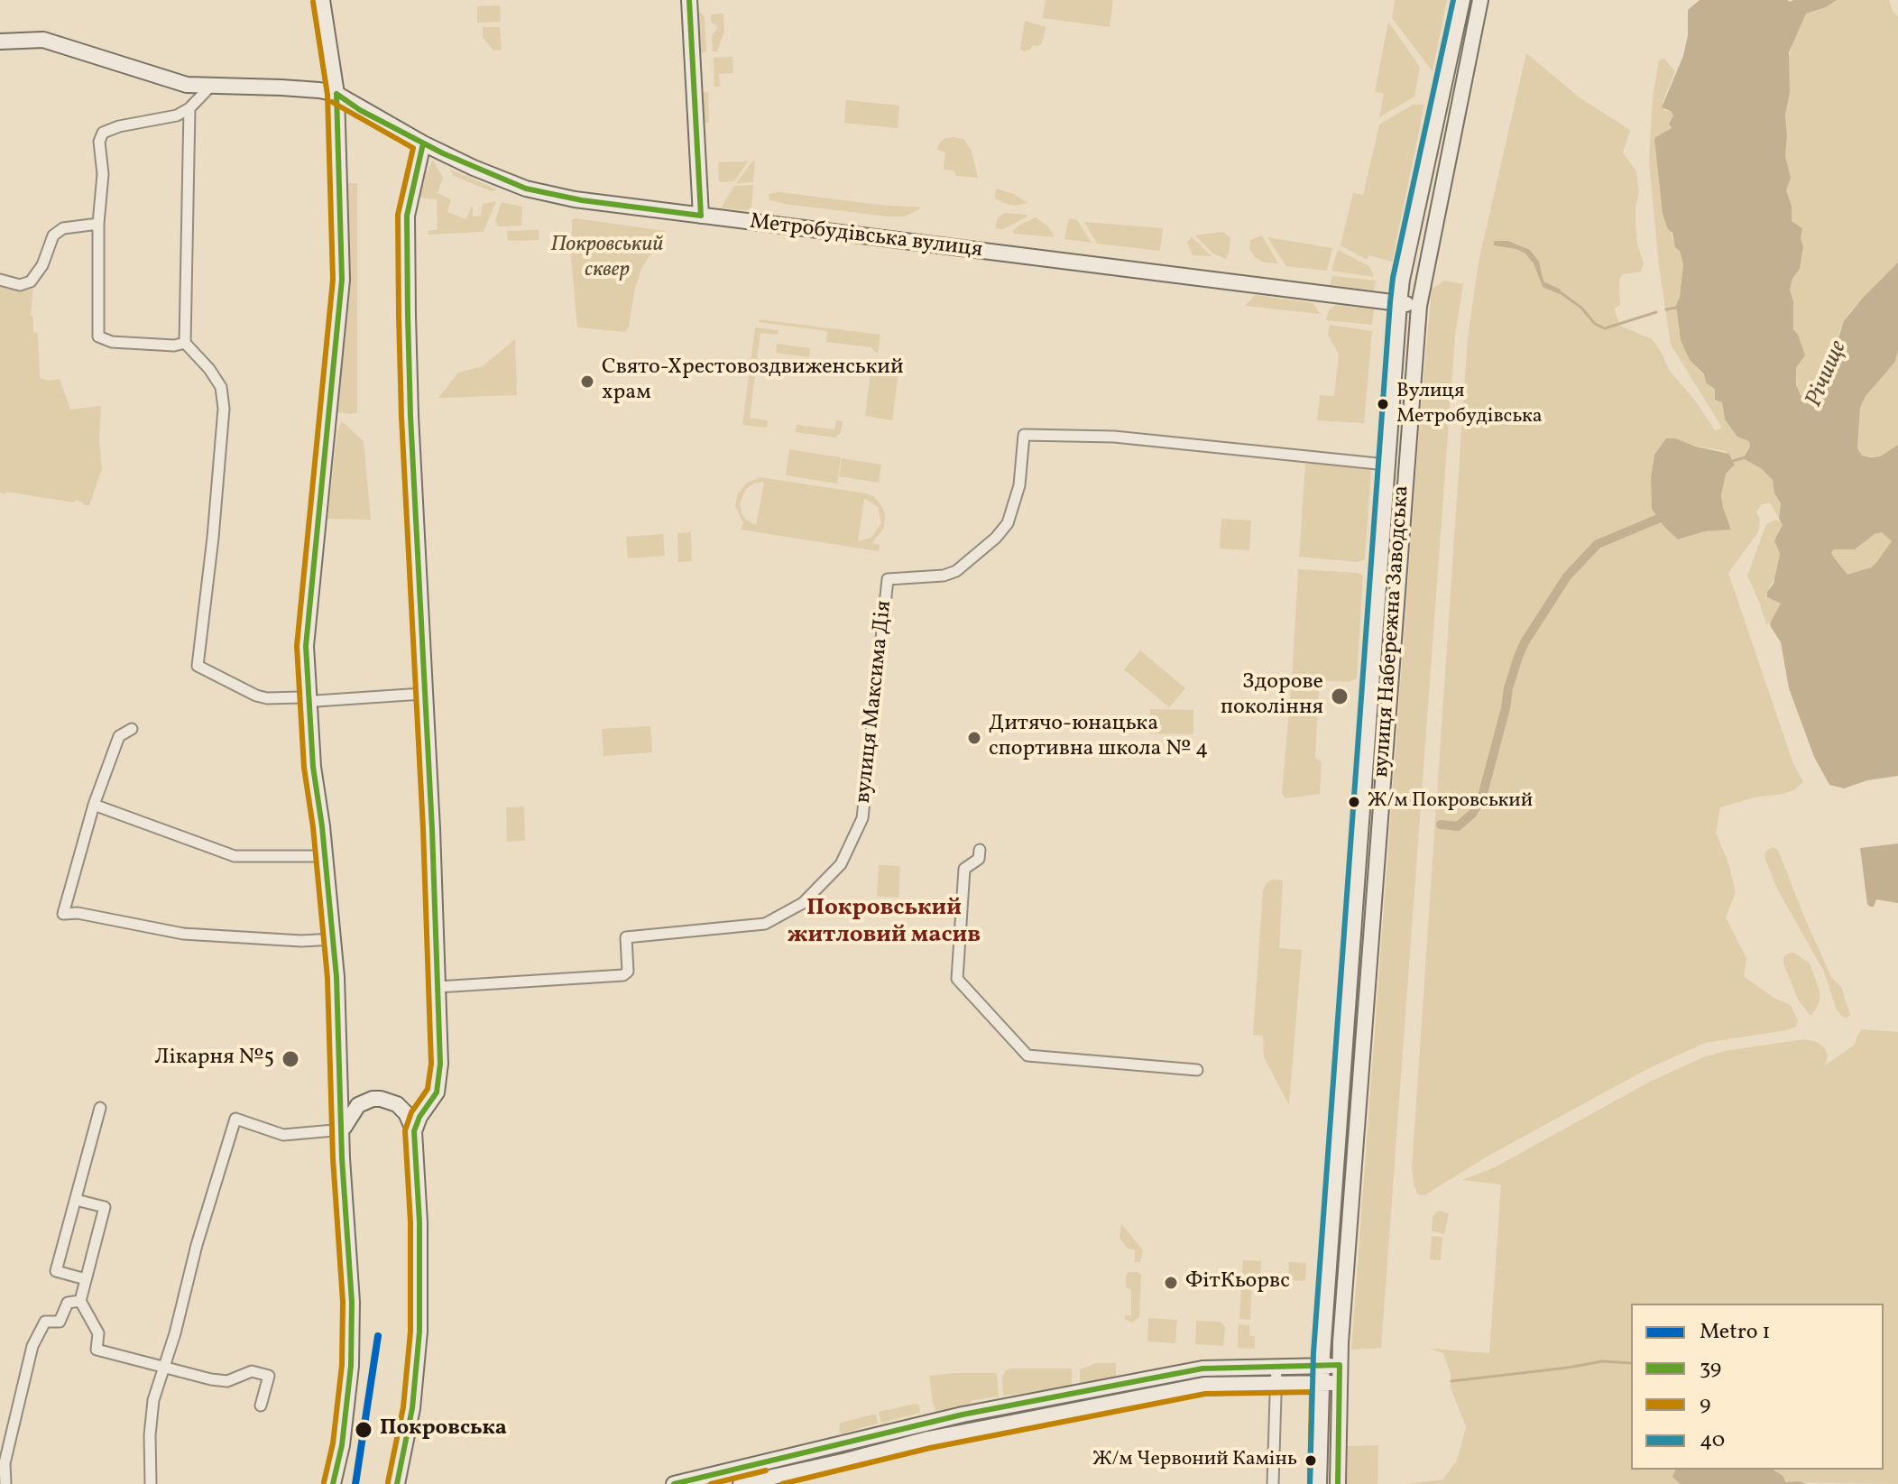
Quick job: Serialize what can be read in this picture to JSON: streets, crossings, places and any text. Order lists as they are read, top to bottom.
{
  "streets": {
    "main road": ["Метробудівська вулиця", "вулиця Набережна Заводська"],
    "street": ["вулиця Максима Дія"]
  },
  "crossings": [
    ["Метробудівська вулиця", "вулиця Набережна Заводська"],
    ["вулиця Набережна Заводська", "вулиця Максима Дія"]
  ],
  "districts": ["Покровський житловий масив"],
  "water": ["Річище"],
  "parks": ["Покровський сквер"],
  "places": [
    "Свято-Хрестовоздвиженський храм",
    "Вулиця Метробудівська",
    "Здорове покоління",
    "Дитячо-юнацька спортивна школа № 4",
    "Ж/м Покровський",
    "Лікарня №5",
    "ФiтКьорвс",
    "Покровська",
    "Ж/м Червоний Камінь"
  ],
  "lines": [
    "transit line 39",
    "transit line 40",
    "transit line 9",
    "metro line 1"
  ],
  "legend": [
    "Metro 1",
    "39",
    "9",
    "40"
  ]
}
